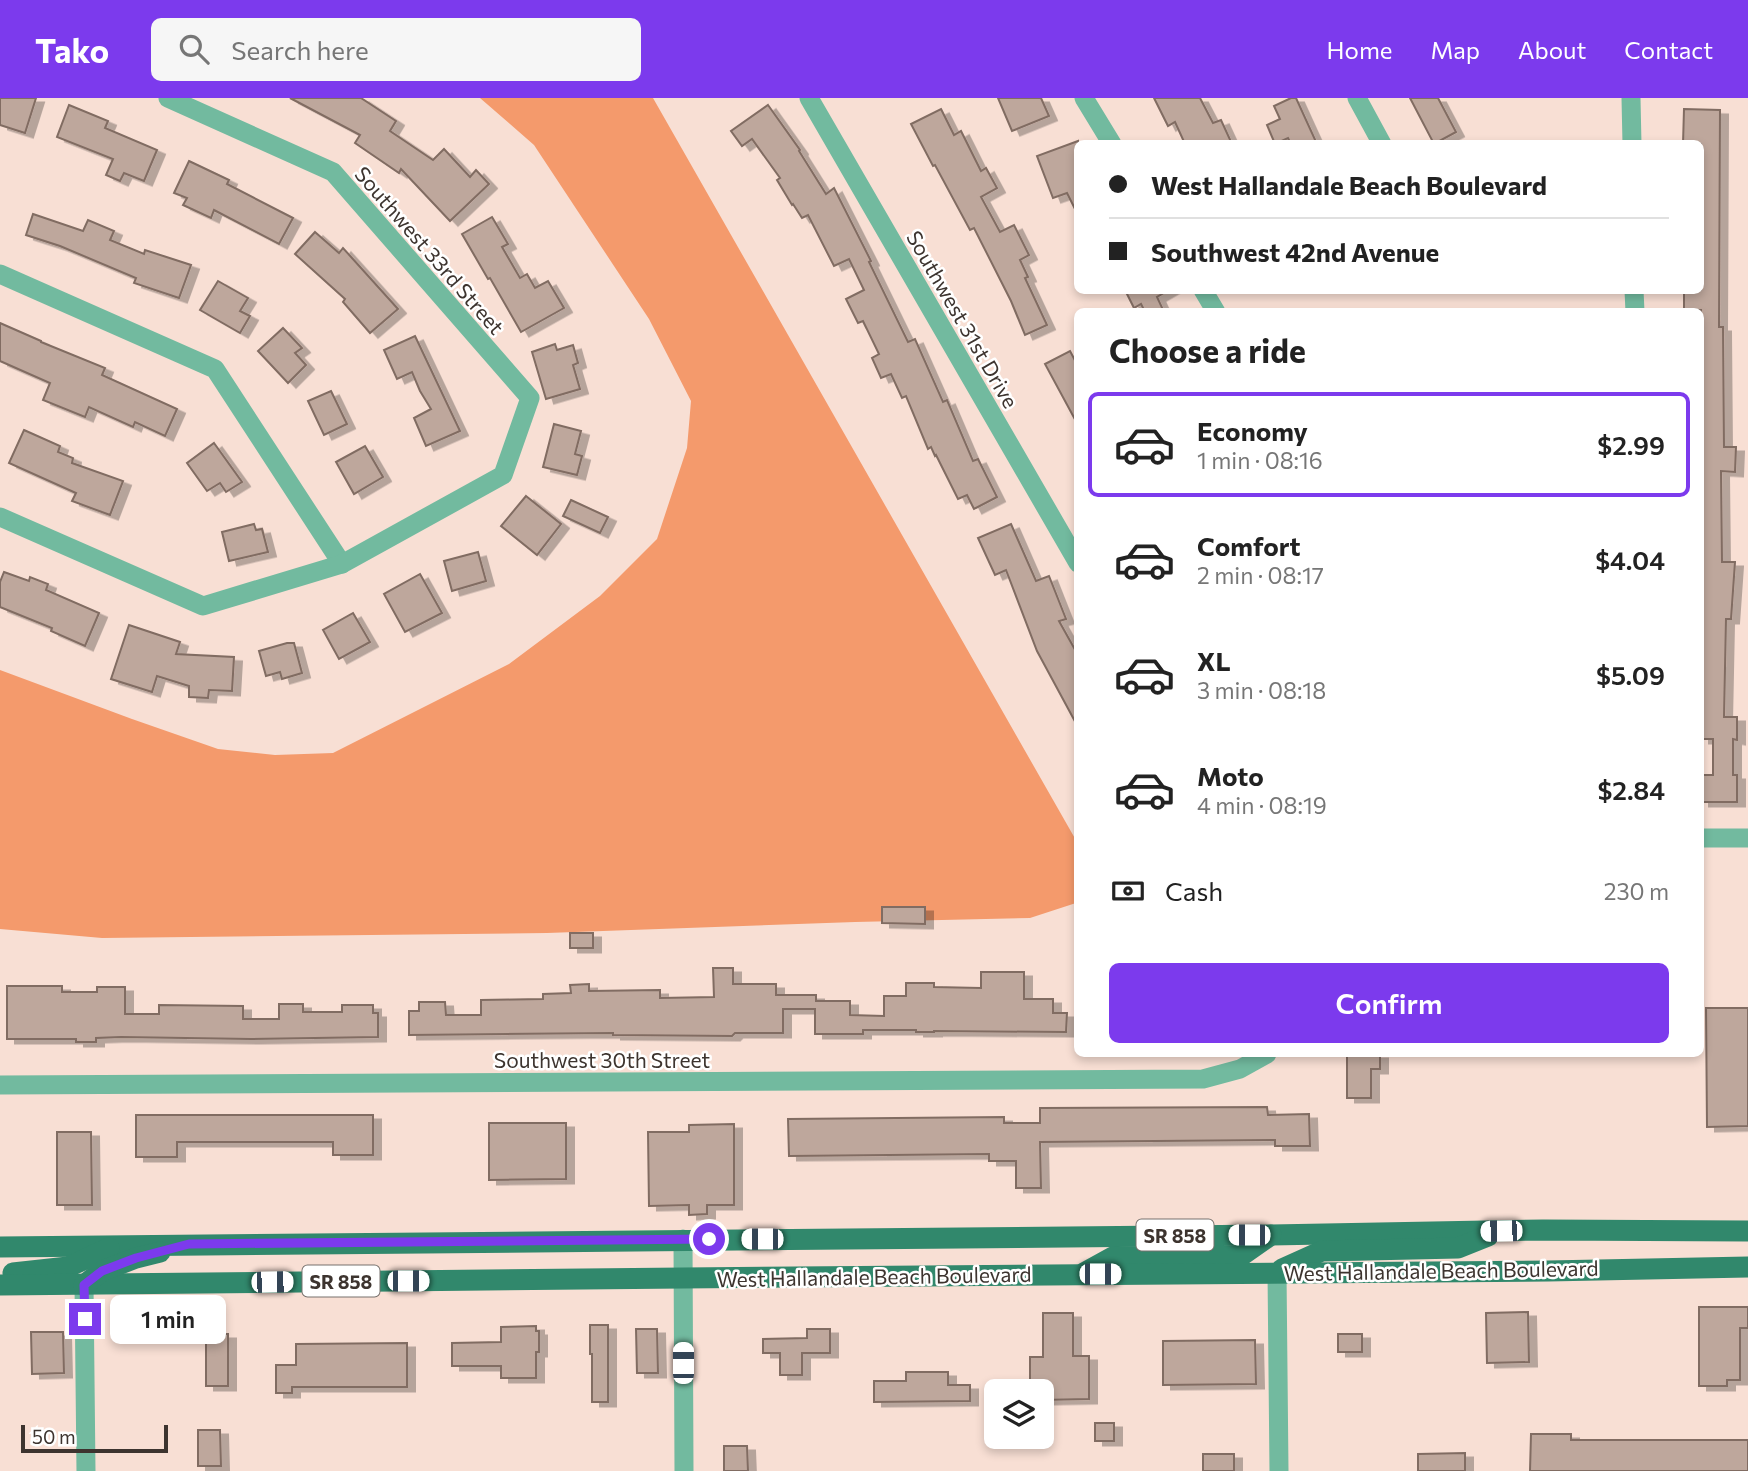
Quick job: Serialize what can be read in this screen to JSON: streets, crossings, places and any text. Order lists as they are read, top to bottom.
{
  "streets": {
    "main road": ["SR 858", "West Hallandale Beach Boulevard"],
    "street": ["Southwest 33rd Street", "Southwest 31st Drive", "Southwest 30th Street"]
  },
  "scale_bar": "50 m",
  "page": {
    "header": "Tako",
    "search": "Search here",
    "nav": [
      "Home",
      "Map",
      "About",
      "Contact"
    ],
    "banner": ["West Hallandale Beach Boulevard", "Southwest 42nd Avenue"],
    "heading": "Choose a ride",
    "list": [
      {
        "name": "Economy",
        "note": "1 min · 08:16",
        "value": "$2.99"
      },
      {
        "name": "Comfort",
        "note": "2 min · 08:17",
        "value": "$4.04"
      },
      {
        "name": "XL",
        "note": "3 min · 08:18",
        "value": "$5.09"
      },
      {
        "name": "Moto",
        "note": "4 min · 08:19",
        "value": "$2.84"
      }
    ],
    "pay": ["Cash", "230 m"],
    "buttons": "Confirm",
    "bubble": "1 min",
    "scale": "50 m"
  }
}
